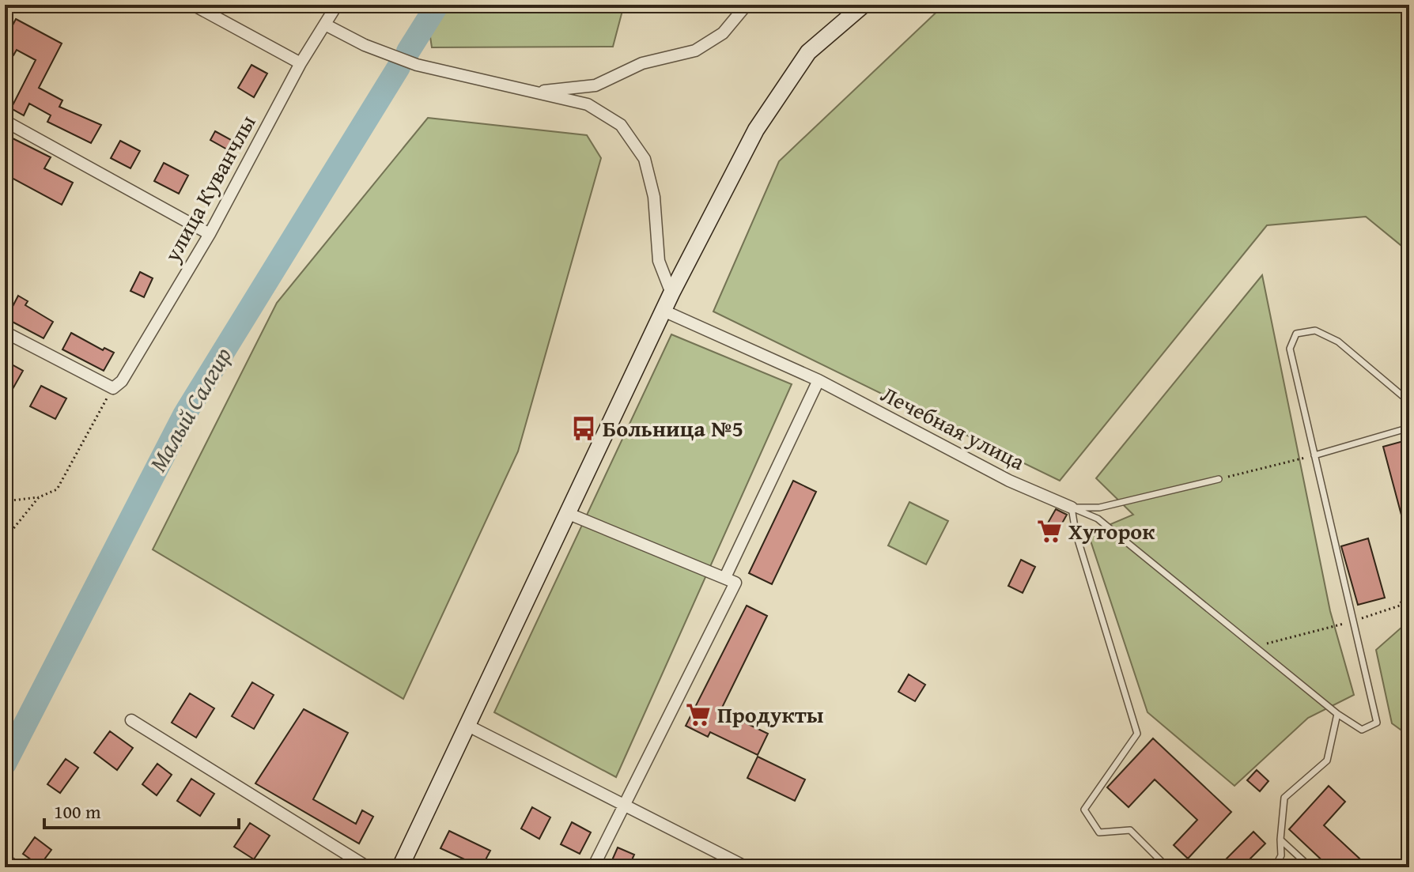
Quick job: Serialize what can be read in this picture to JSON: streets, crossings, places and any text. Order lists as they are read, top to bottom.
{
  "streets": {
    "street": ["улица Куванчлы", "Лечебная улица"]
  },
  "water": ["Малый Салгир"],
  "places": {
    "bus stop": ["Больница №5"],
    "supermarket": ["Хуторок", "Продукты"]
  },
  "scale_bar": "100 m"
}
